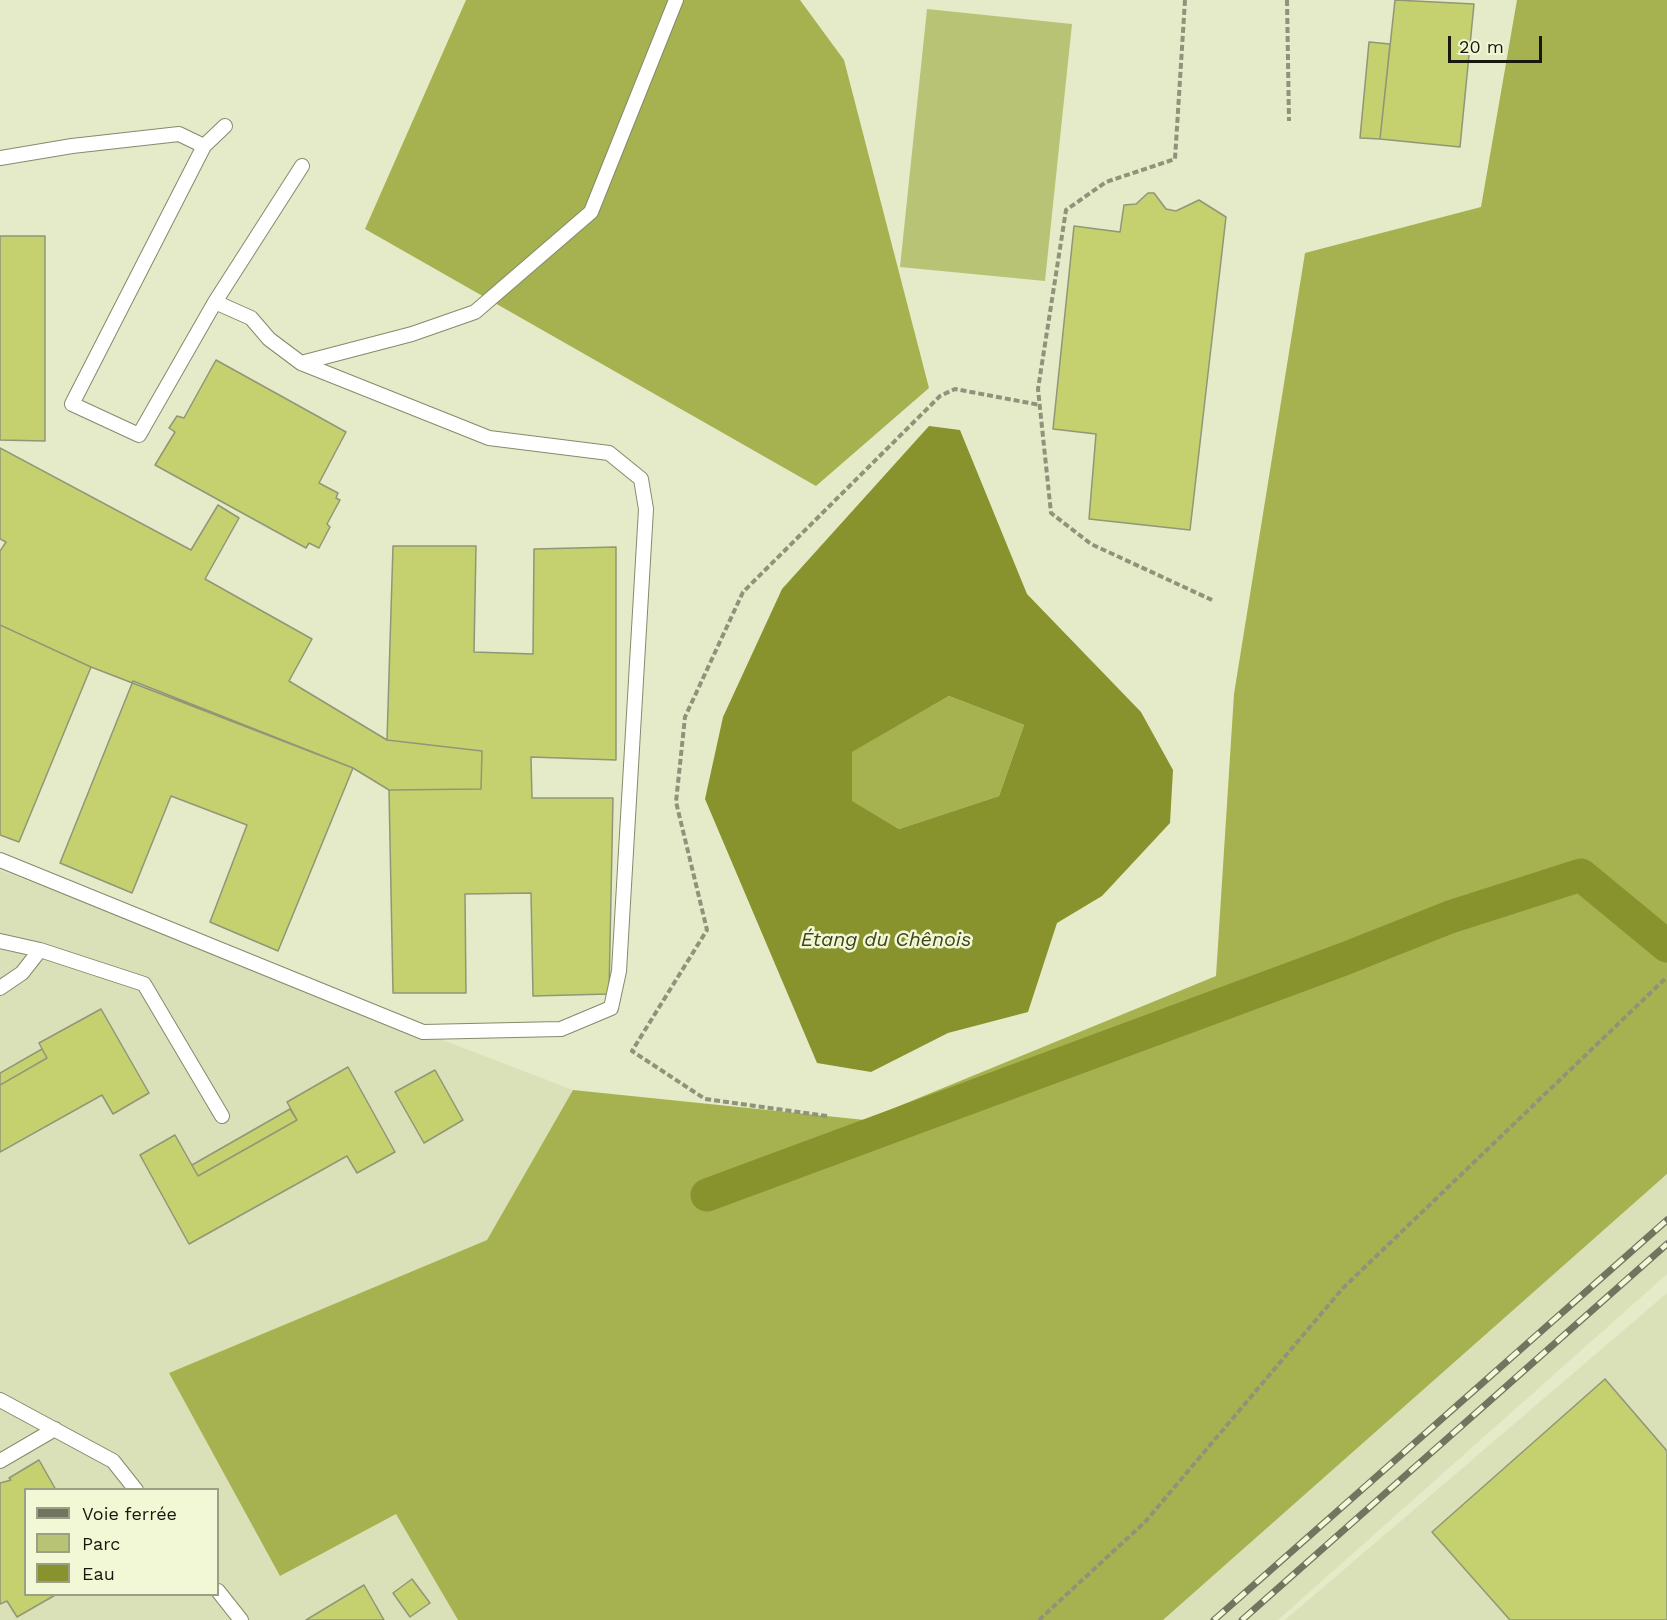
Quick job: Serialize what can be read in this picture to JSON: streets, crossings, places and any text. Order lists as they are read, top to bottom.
{
  "water": ["Étang du Chênois"],
  "legend": ["Voie ferrée", "Parc", "Eau"],
  "scale_bar": "20 m"
}
